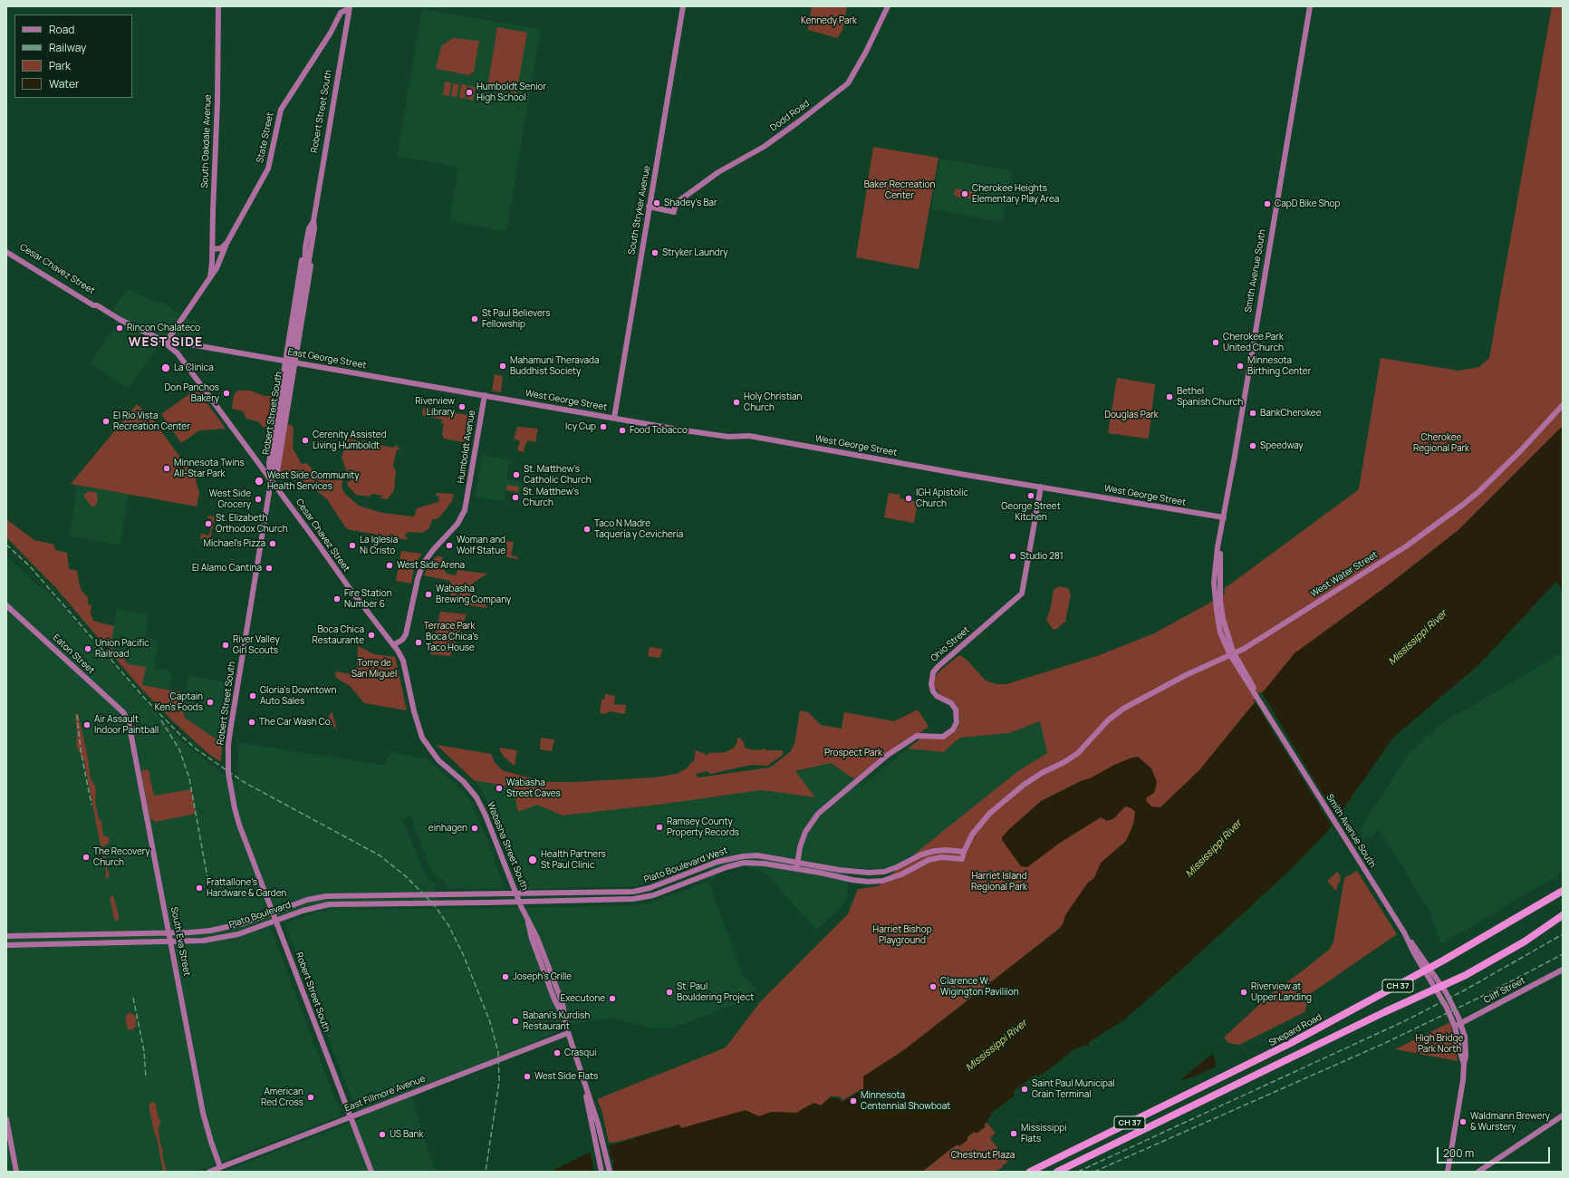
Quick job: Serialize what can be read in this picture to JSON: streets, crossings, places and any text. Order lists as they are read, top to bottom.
{
  "streets": {
    "highway": ["CH 37", "Shepard Road"],
    "street": [
      "Robert Street South",
      "Dodd Road",
      "State Street",
      "South Oakdale Avenue",
      "South Stryker Avenue",
      "Cesar Chavez Street",
      "Smith Avenue South",
      "East George Street",
      "West George Street",
      "Humboldt Avenue",
      "West Water Street",
      "Ohio Street",
      "Eaton Street",
      "Wabasha Street South",
      "Plato Boulevard West",
      "Plato Boulevard",
      "South Eva Street",
      "Cliff Street",
      "East Fillmore Avenue"
    ]
  },
  "crossings": [
    ["Robert Street South", "State Street"],
    ["Robert Street South", "Cesar Chavez Street"],
    ["Robert Street South", "Plato Boulevard"],
    ["Robert Street South", "East Fillmore Avenue"],
    ["Dodd Road", "South Stryker Avenue"],
    ["State Street", "South Oakdale Avenue"],
    ["State Street", "Cesar Chavez Street"],
    ["State Street", "East George Street"],
    ["South Stryker Avenue", "West George Street"],
    ["Cesar Chavez Street", "East George Street"],
    ["Cesar Chavez Street", "Humboldt Avenue"],
    ["Cesar Chavez Street", "Wabasha Street South"],
    ["Smith Avenue South", "West George Street"],
    ["Smith Avenue South", "Cliff Street"],
    ["East George Street", "West George Street"],
    ["East George Street", "Humboldt Avenue"],
    ["West George Street", "Humboldt Avenue"],
    ["West George Street", "Ohio Street"],
    ["Humboldt Avenue", "Wabasha Street South"],
    ["West Water Street", "Plato Boulevard West"],
    ["Ohio Street", "Plato Boulevard West"],
    ["Eaton Street", "South Eva Street"],
    ["Wabasha Street South", "Plato Boulevard West"],
    ["Wabasha Street South", "Plato Boulevard"],
    ["Wabasha Street South", "East Fillmore Avenue"],
    ["Plato Boulevard West", "Plato Boulevard"],
    ["Plato Boulevard", "South Eva Street"],
    ["South Eva Street", "East Fillmore Avenue"]
  ],
  "districts": ["WEST SIDE"],
  "water": ["Mississippi River"],
  "parks": [
    "Kennedy Park",
    "Baker Recreation Center",
    "Douglas Park",
    "Cherokee Regional Park",
    "Terrace Park",
    "Torre de San Miguel",
    "Prospect Park",
    "Harriet Island Regional Park",
    "Harriet Bishop Playground",
    "High Bridge Park North",
    "Chestnut Plaza"
  ],
  "places": [
    "Humboldt Senior High School",
    "Cherokee Heights Elementary Play Area",
    "Shadey's Bar",
    "CapD Bike Shop",
    "Stryker Laundry",
    "St Paul Believers Fellowship",
    "Rincon Chalateco",
    "Cherokee Park United Church",
    "Mahamuni Theravada Buddhist Society",
    "Minnesota Birthing Center",
    "La Clinica",
    "Don Panchos Bakery",
    "Bethel Spanish Church",
    "Holy Christian Church",
    "Riverview Library",
    "BankCherokee",
    "El Rio Vista Recreation Center",
    "Icy Cup",
    "Food Tobacco",
    "Cerenity Assisted Living Humboldt",
    "Speedway",
    "Minnesota Twins All-Star Park",
    "St. Matthew's Catholic Church",
    "West Side Community Health Services",
    "George Street Kitchen",
    "St. Matthew's Church",
    "IGH Apistolic Church",
    "West Side Grocery",
    "St. Elizabeth Orthodox Church",
    "Taco N Madre Taquería y Cevichería",
    "Michael's Pizza",
    "La Iglesia Ni Cristo",
    "Woman and Wolf Statue",
    "Studio 281",
    "West Side Arena",
    "El Alamo Cantina",
    "Wabasha Brewing Company",
    "Fire Station Number 6",
    "Boca Chica Restaurante",
    "Boca Chica's Taco House",
    "River Valley Girl Scouts",
    "Union Pacific Railroad",
    "Gloria's Downtown Auto Sales",
    "Captain Ken's Foods",
    "The Car Wash Co.",
    "Air Assault Indoor Paintball",
    "Wabasha Street Caves",
    "Ramsey County Property Records",
    "einhagen",
    "The Recovery Church",
    "Health Partners St Paul Clinic",
    "Frattallone’s Hardware & Garden",
    "Joseph's Grille",
    "Clarence W. Wigington Paviliion",
    "St. Paul Bouldering Project",
    "Riverview at Upper Landing",
    "Executone",
    "Babani's Kurdish Restaurant",
    "Crasqui",
    "West Side Flats",
    "Saint Paul Municipal Grain Terminal",
    "American Red Cross",
    "Minnesota Centennial Showboat",
    "Waldmann Brewery & Wurstery",
    "Mississippi Flats",
    "US Bank"
  ],
  "legend": [
    "Road",
    "Railway",
    "Park",
    "Water"
  ],
  "scale_bar": "200 m"
}
